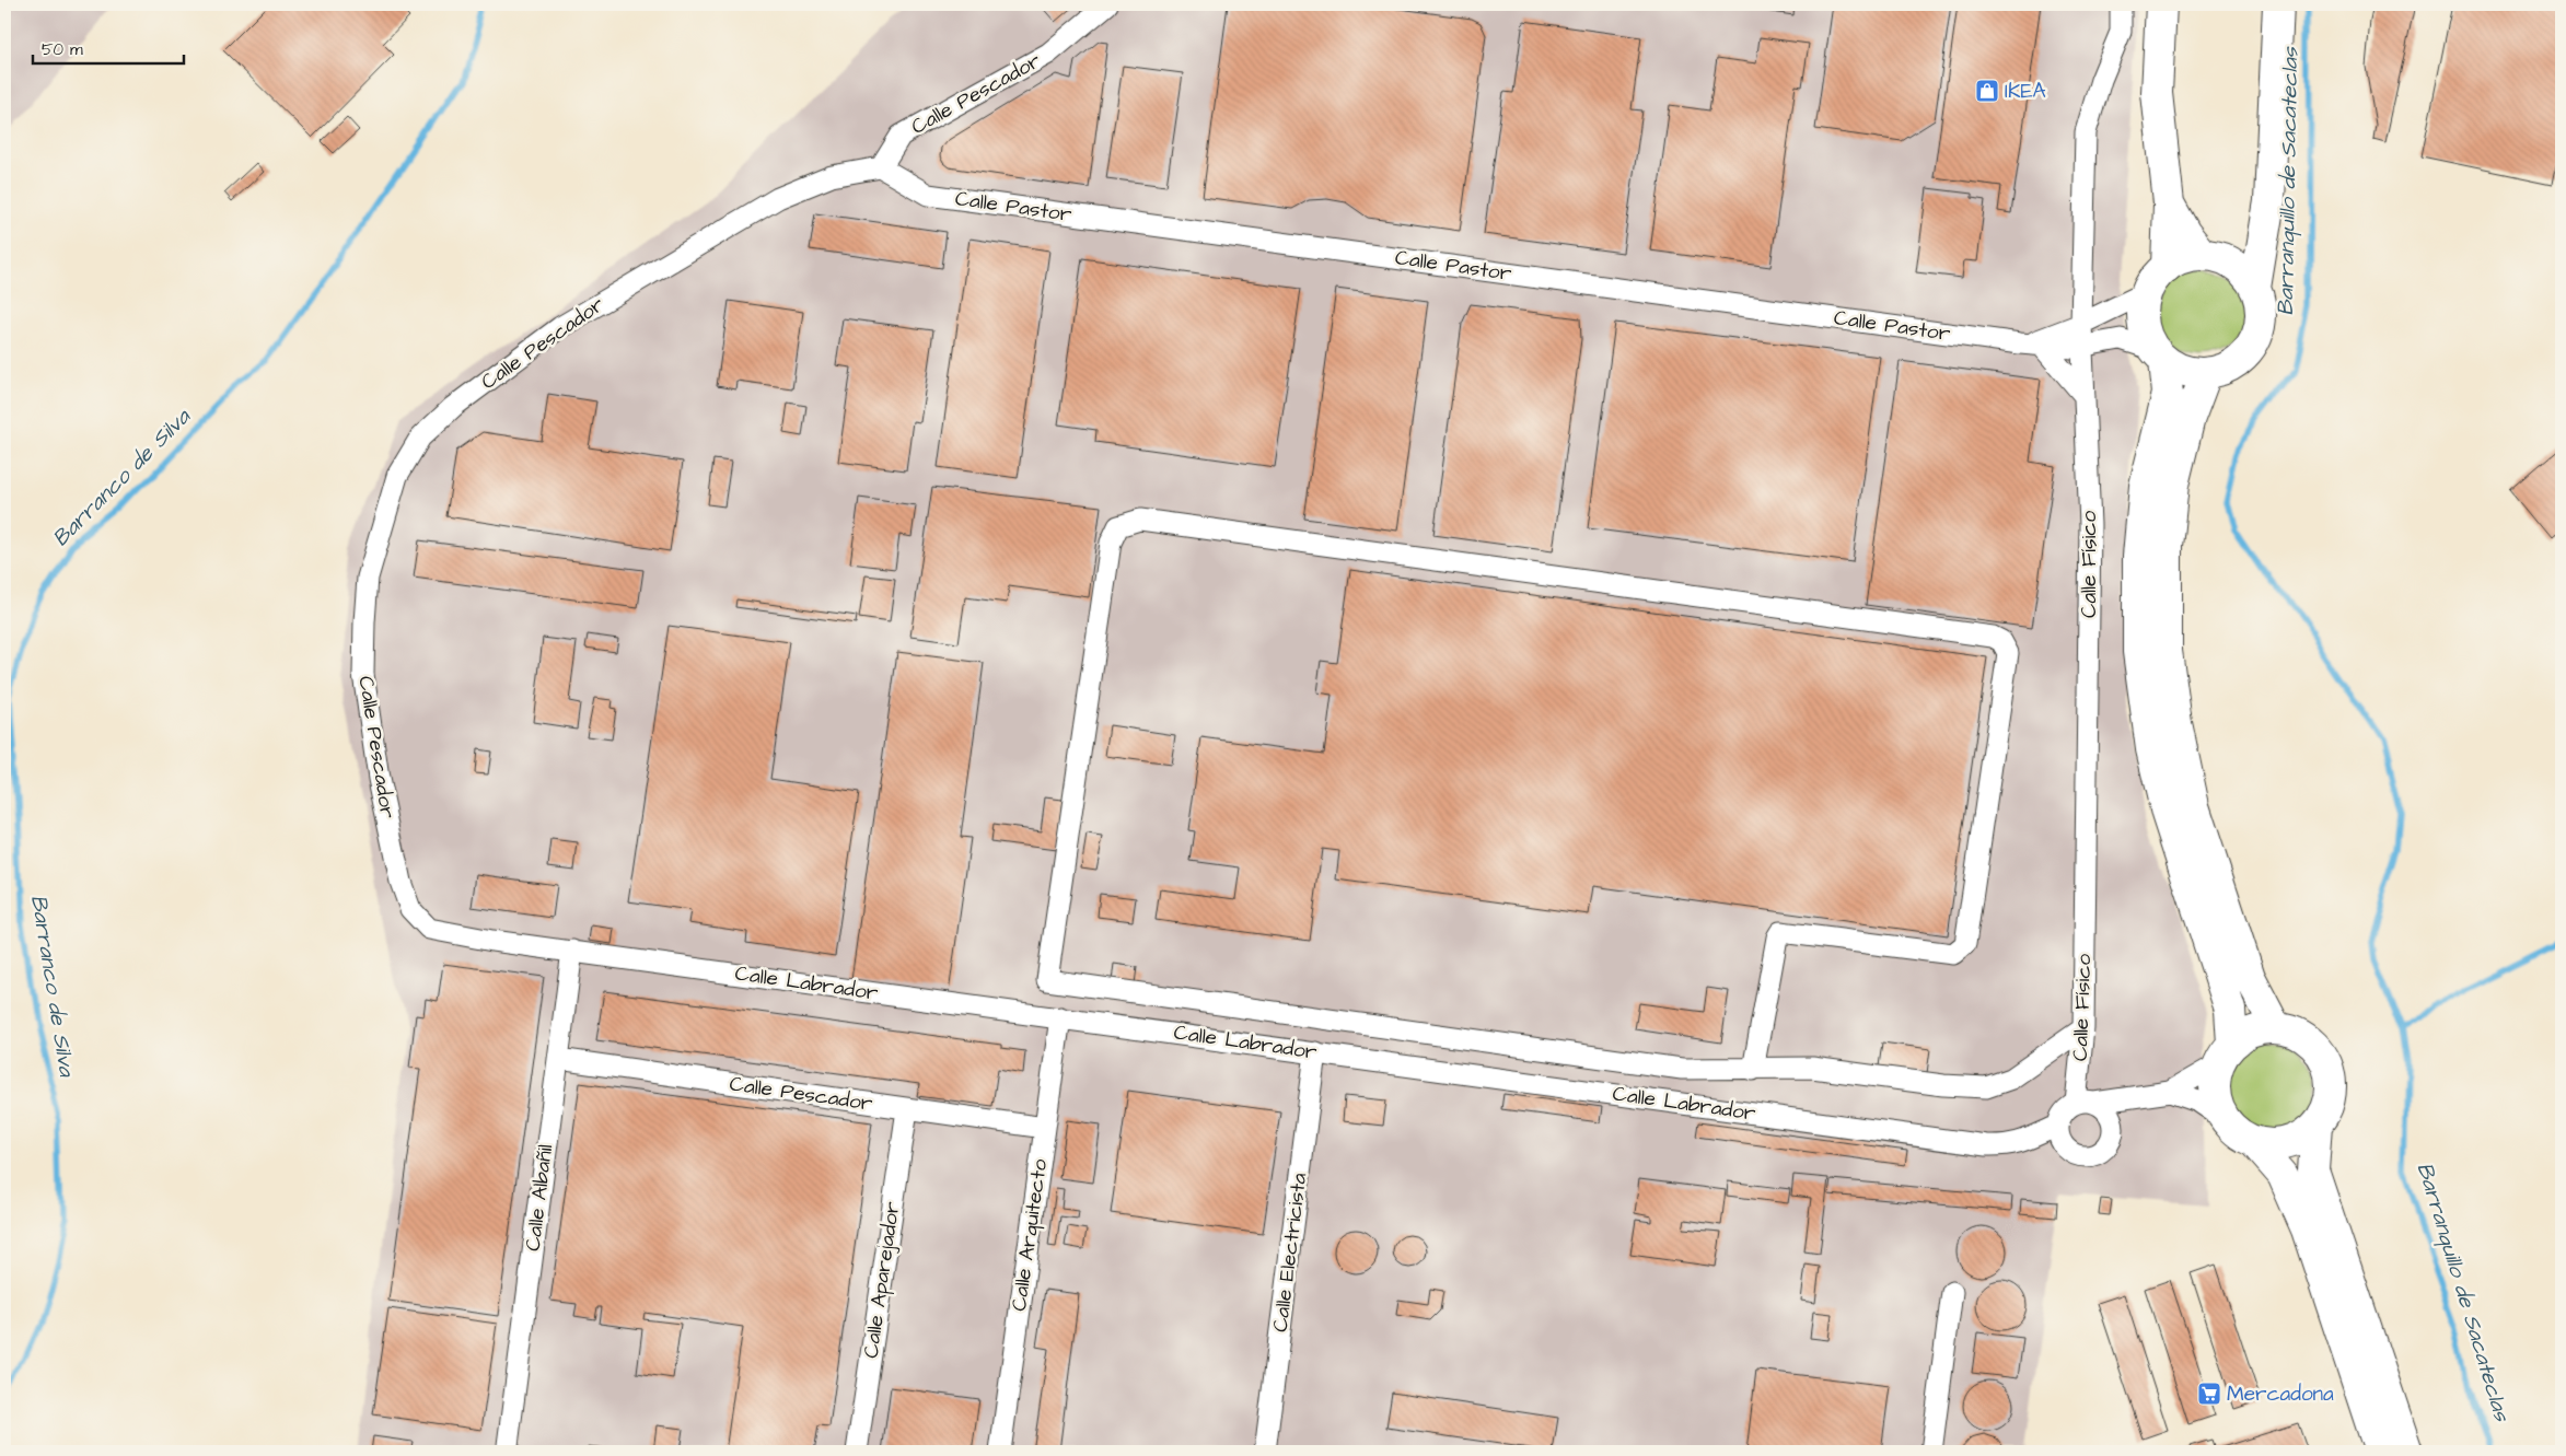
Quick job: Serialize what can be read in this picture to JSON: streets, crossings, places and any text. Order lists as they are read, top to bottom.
{
  "streets": {
    "street": [
      "Calle Pescador",
      "Calle Pastor",
      "Calle Físico",
      "Calle Labrador",
      "Calle Albañil",
      "Calle Arquitecto",
      "Calle Electricista",
      "Calle Aparejador"
    ]
  },
  "crossings": [
    ["Calle Pescador", "Calle Pastor"],
    ["Calle Pescador", "Calle Labrador"],
    ["Calle Pescador", "Calle Albañil"],
    ["Calle Pescador", "Calle Arquitecto"],
    ["Calle Pescador", "Calle Aparejador"],
    ["Calle Pastor", "Calle Físico"],
    ["Calle Físico", "Calle Labrador"],
    ["Calle Labrador", "Calle Albañil"],
    ["Calle Labrador", "Calle Arquitecto"],
    ["Calle Labrador", "Calle Electricista"]
  ],
  "water": ["Barranquillo de Sacateclas", "Barranco de Silva"],
  "places": {
    "shop": ["IKEA"],
    "supermarket": ["Mercadona"]
  },
  "scale_bar": "50 m"
}
